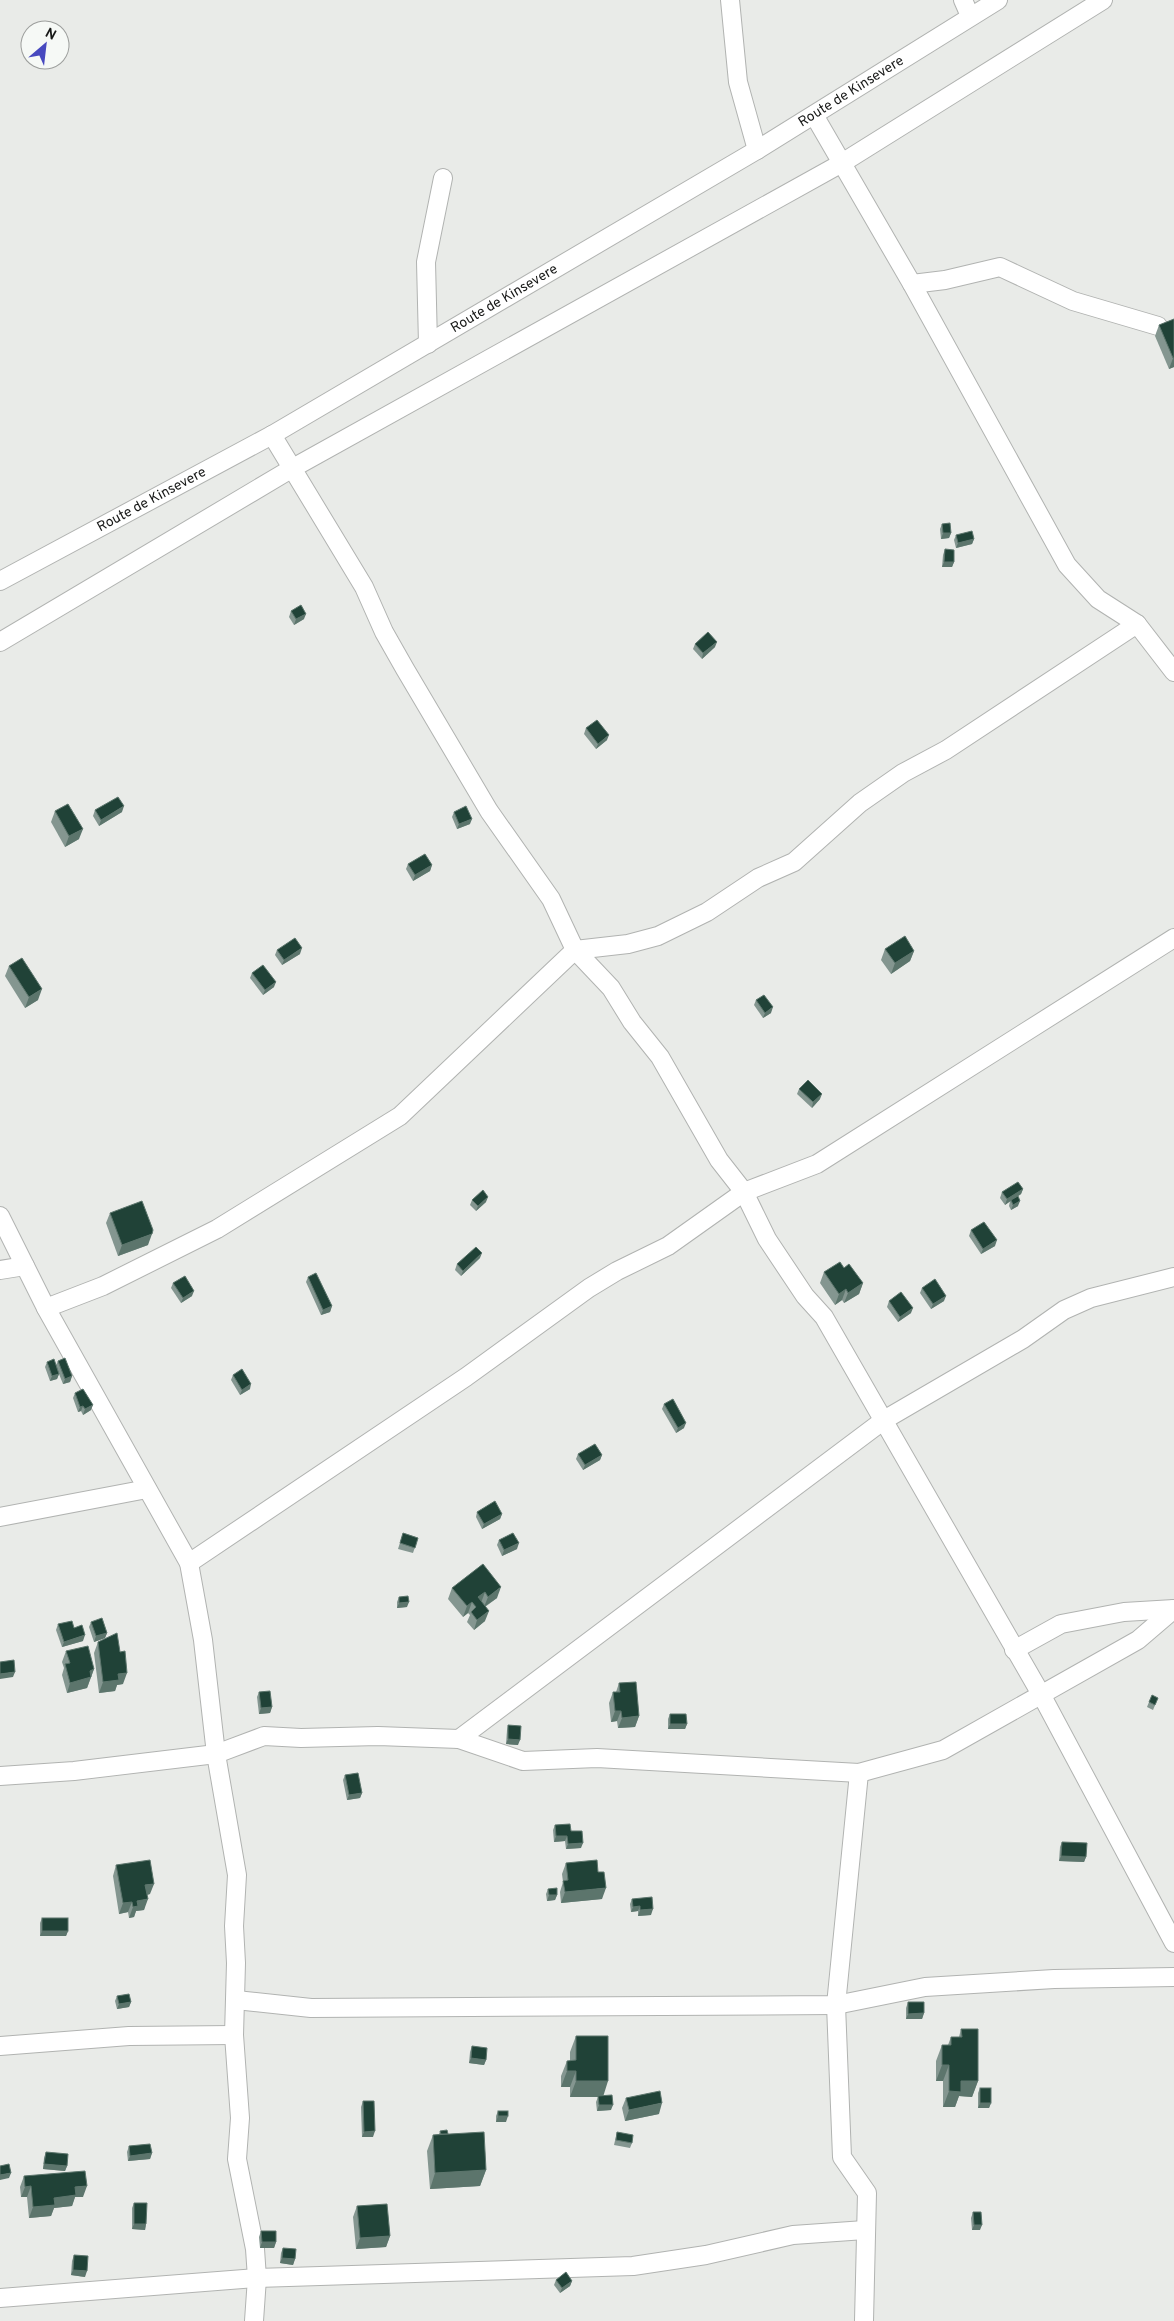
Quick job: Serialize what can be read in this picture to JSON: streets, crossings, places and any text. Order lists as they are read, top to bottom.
{
  "streets": {
    "street": ["Route de Kinsevere"]
  },
  "north": "top right"
}
